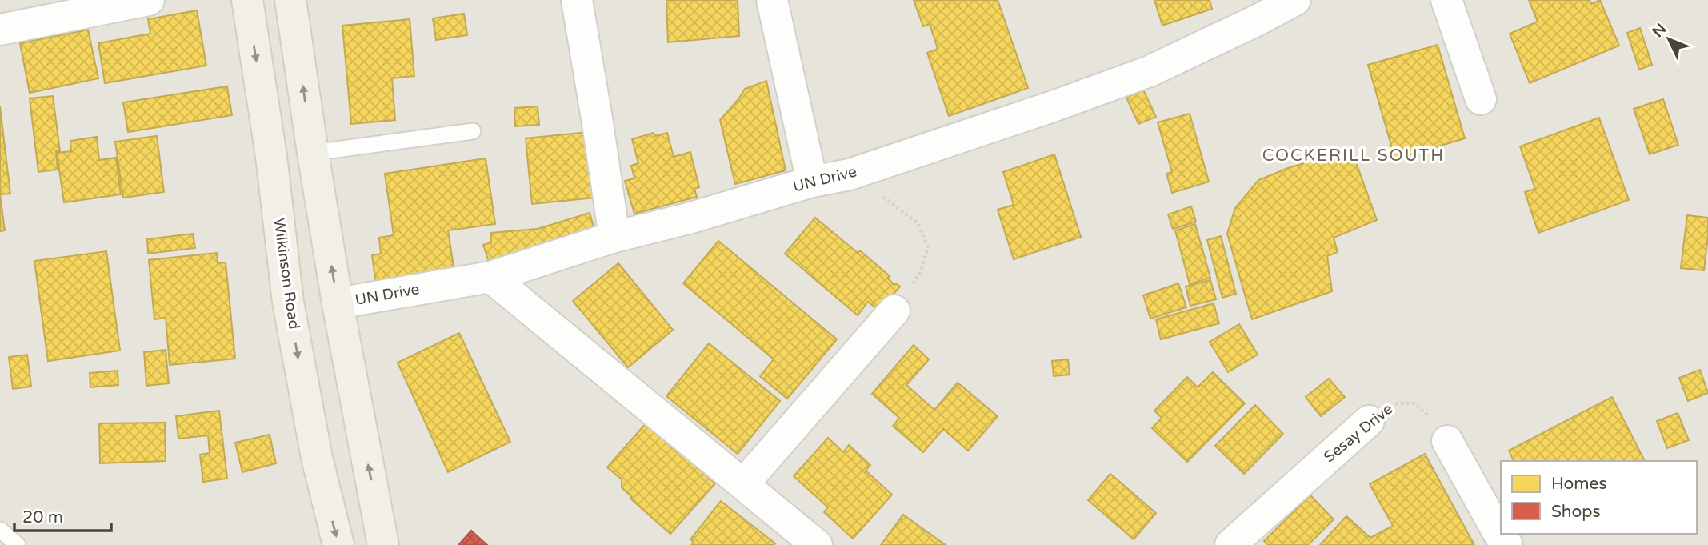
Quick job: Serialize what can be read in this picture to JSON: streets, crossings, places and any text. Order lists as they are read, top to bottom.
{
  "streets": {
    "main road": ["Wilkinson Road"],
    "street": ["UN Drive", "Sesay Drive"]
  },
  "districts": ["COCKERILL SOUTH"],
  "legend": ["Homes", "Shops"],
  "scale_bar": "20 m",
  "north": "top left"
}
